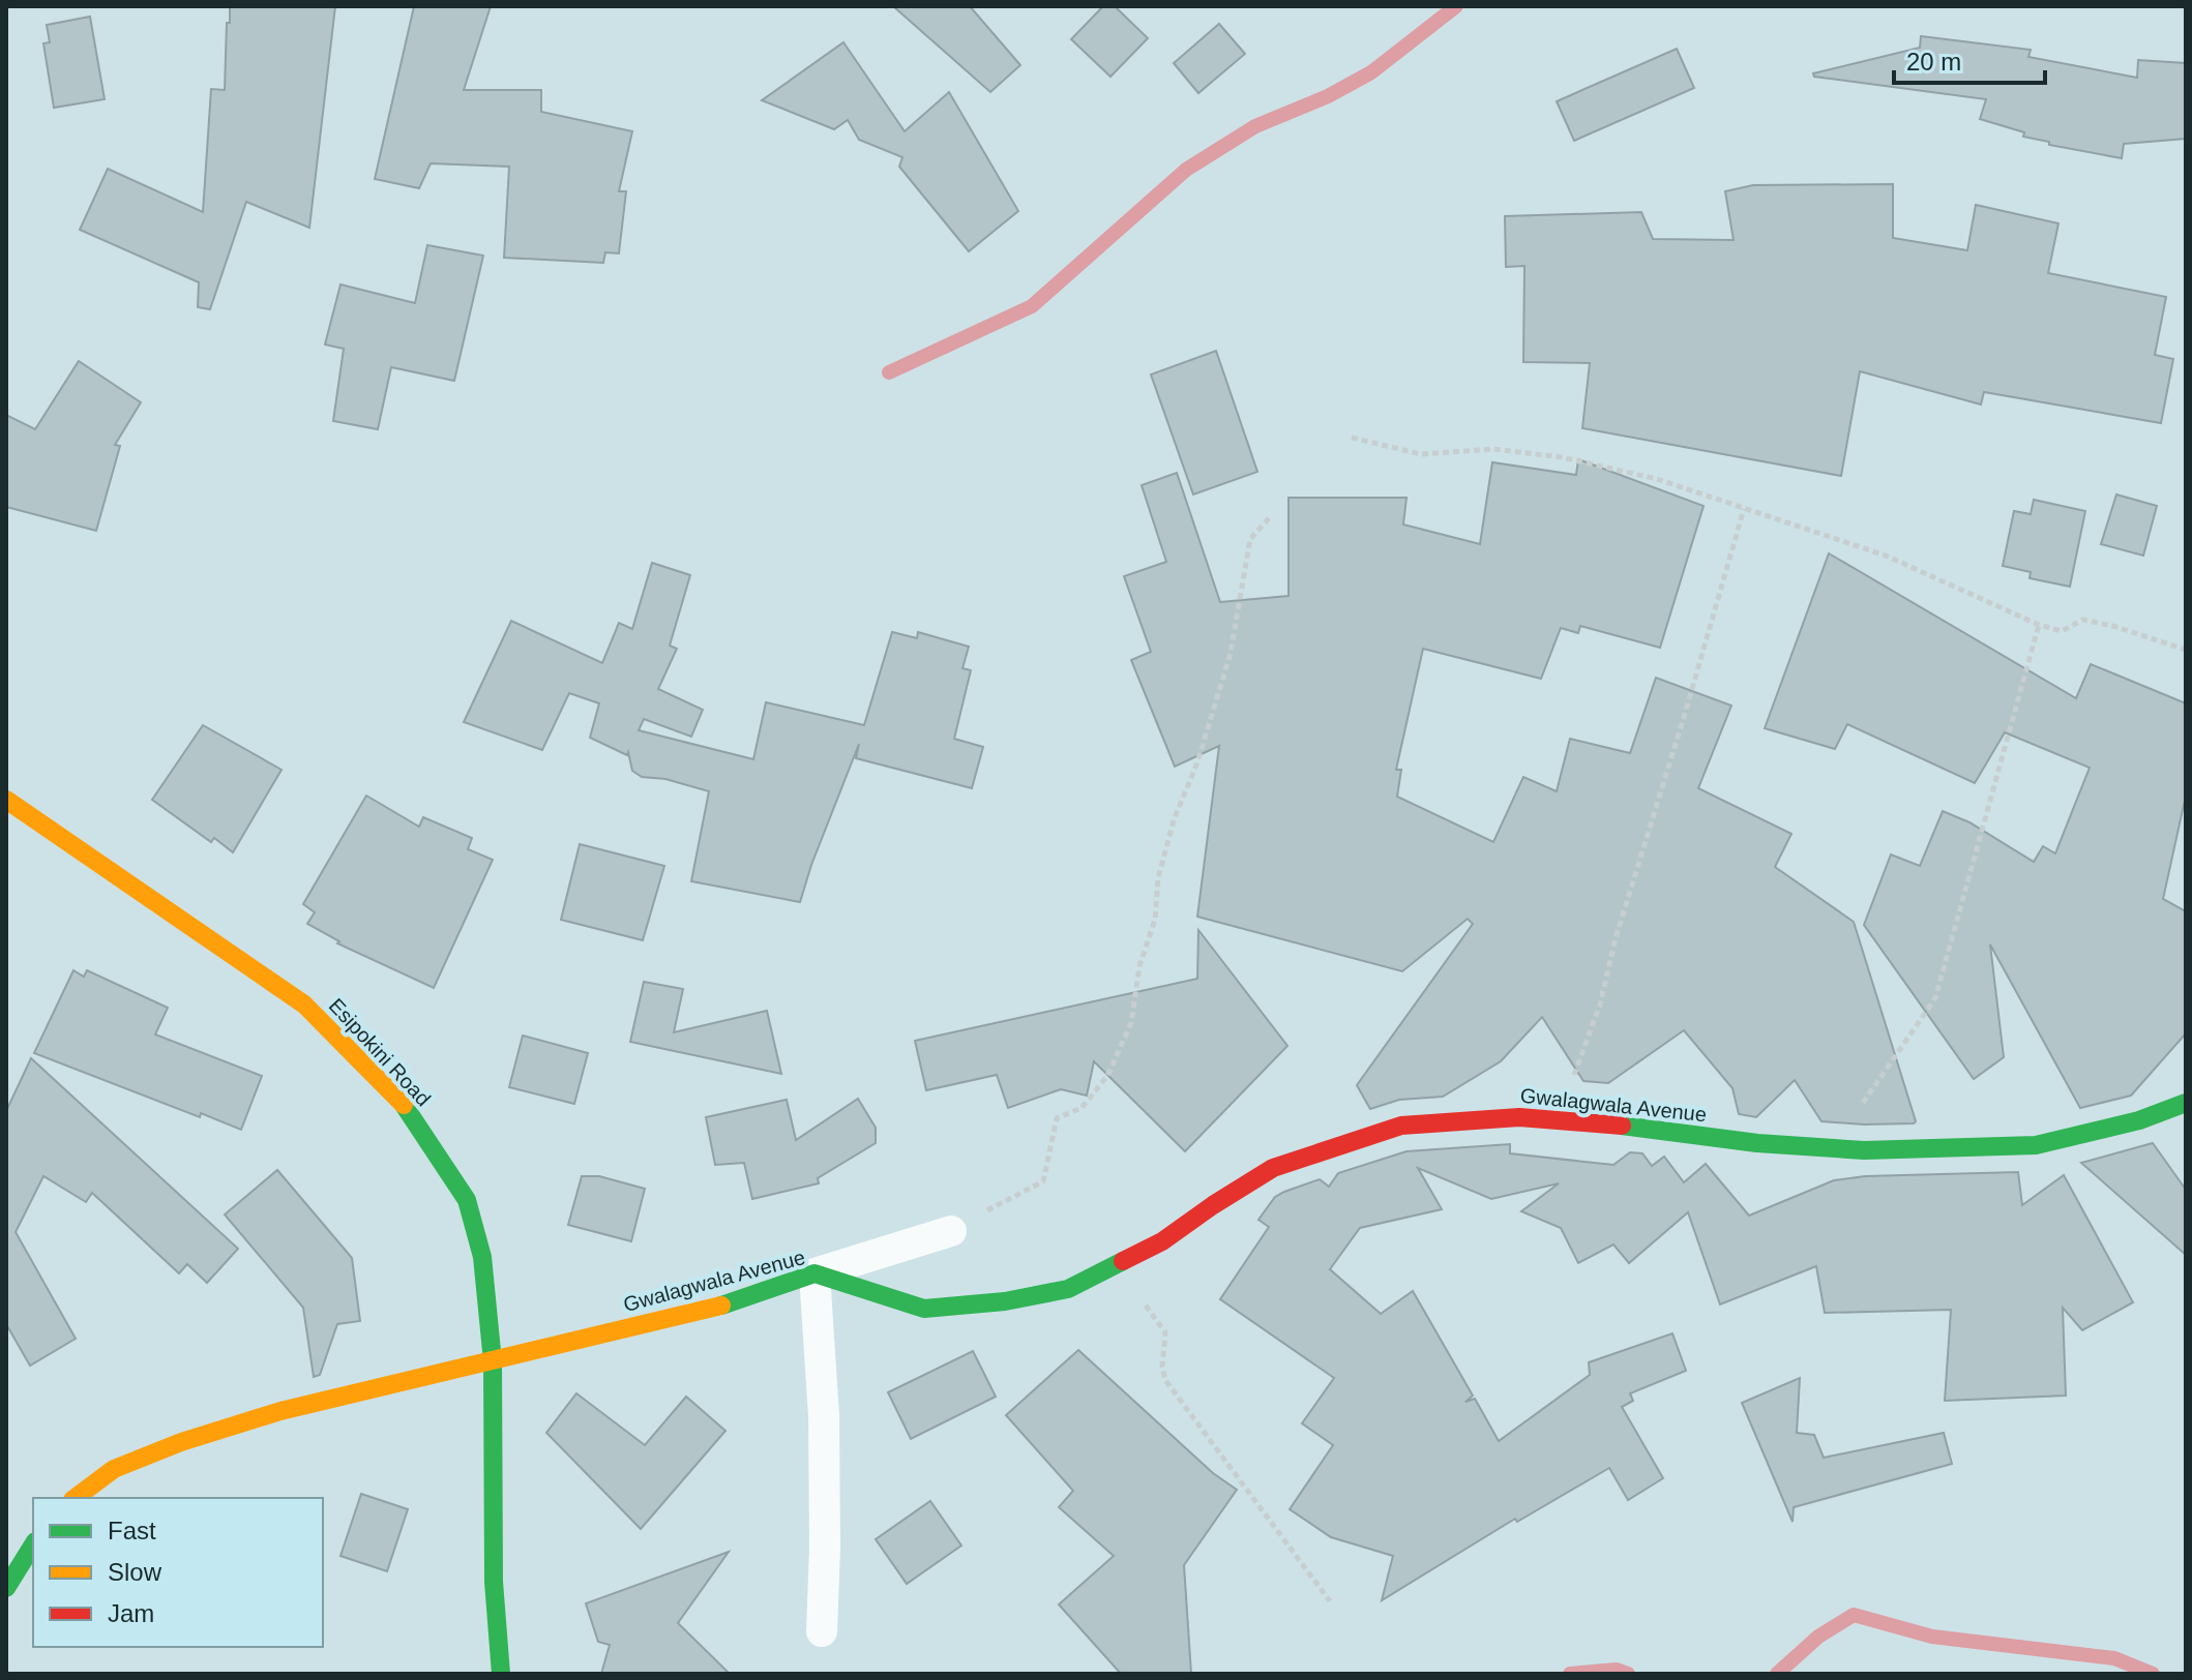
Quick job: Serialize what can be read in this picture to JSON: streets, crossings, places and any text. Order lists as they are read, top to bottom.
{
  "streets": {
    "street": ["Esipokini Road", "Gwalagwala Avenue"]
  },
  "crossings": [
    ["Esipokini Road", "Gwalagwala Avenue"]
  ],
  "legend": ["Fast", "Slow", "Jam"],
  "scale_bar": "20 m"
}
